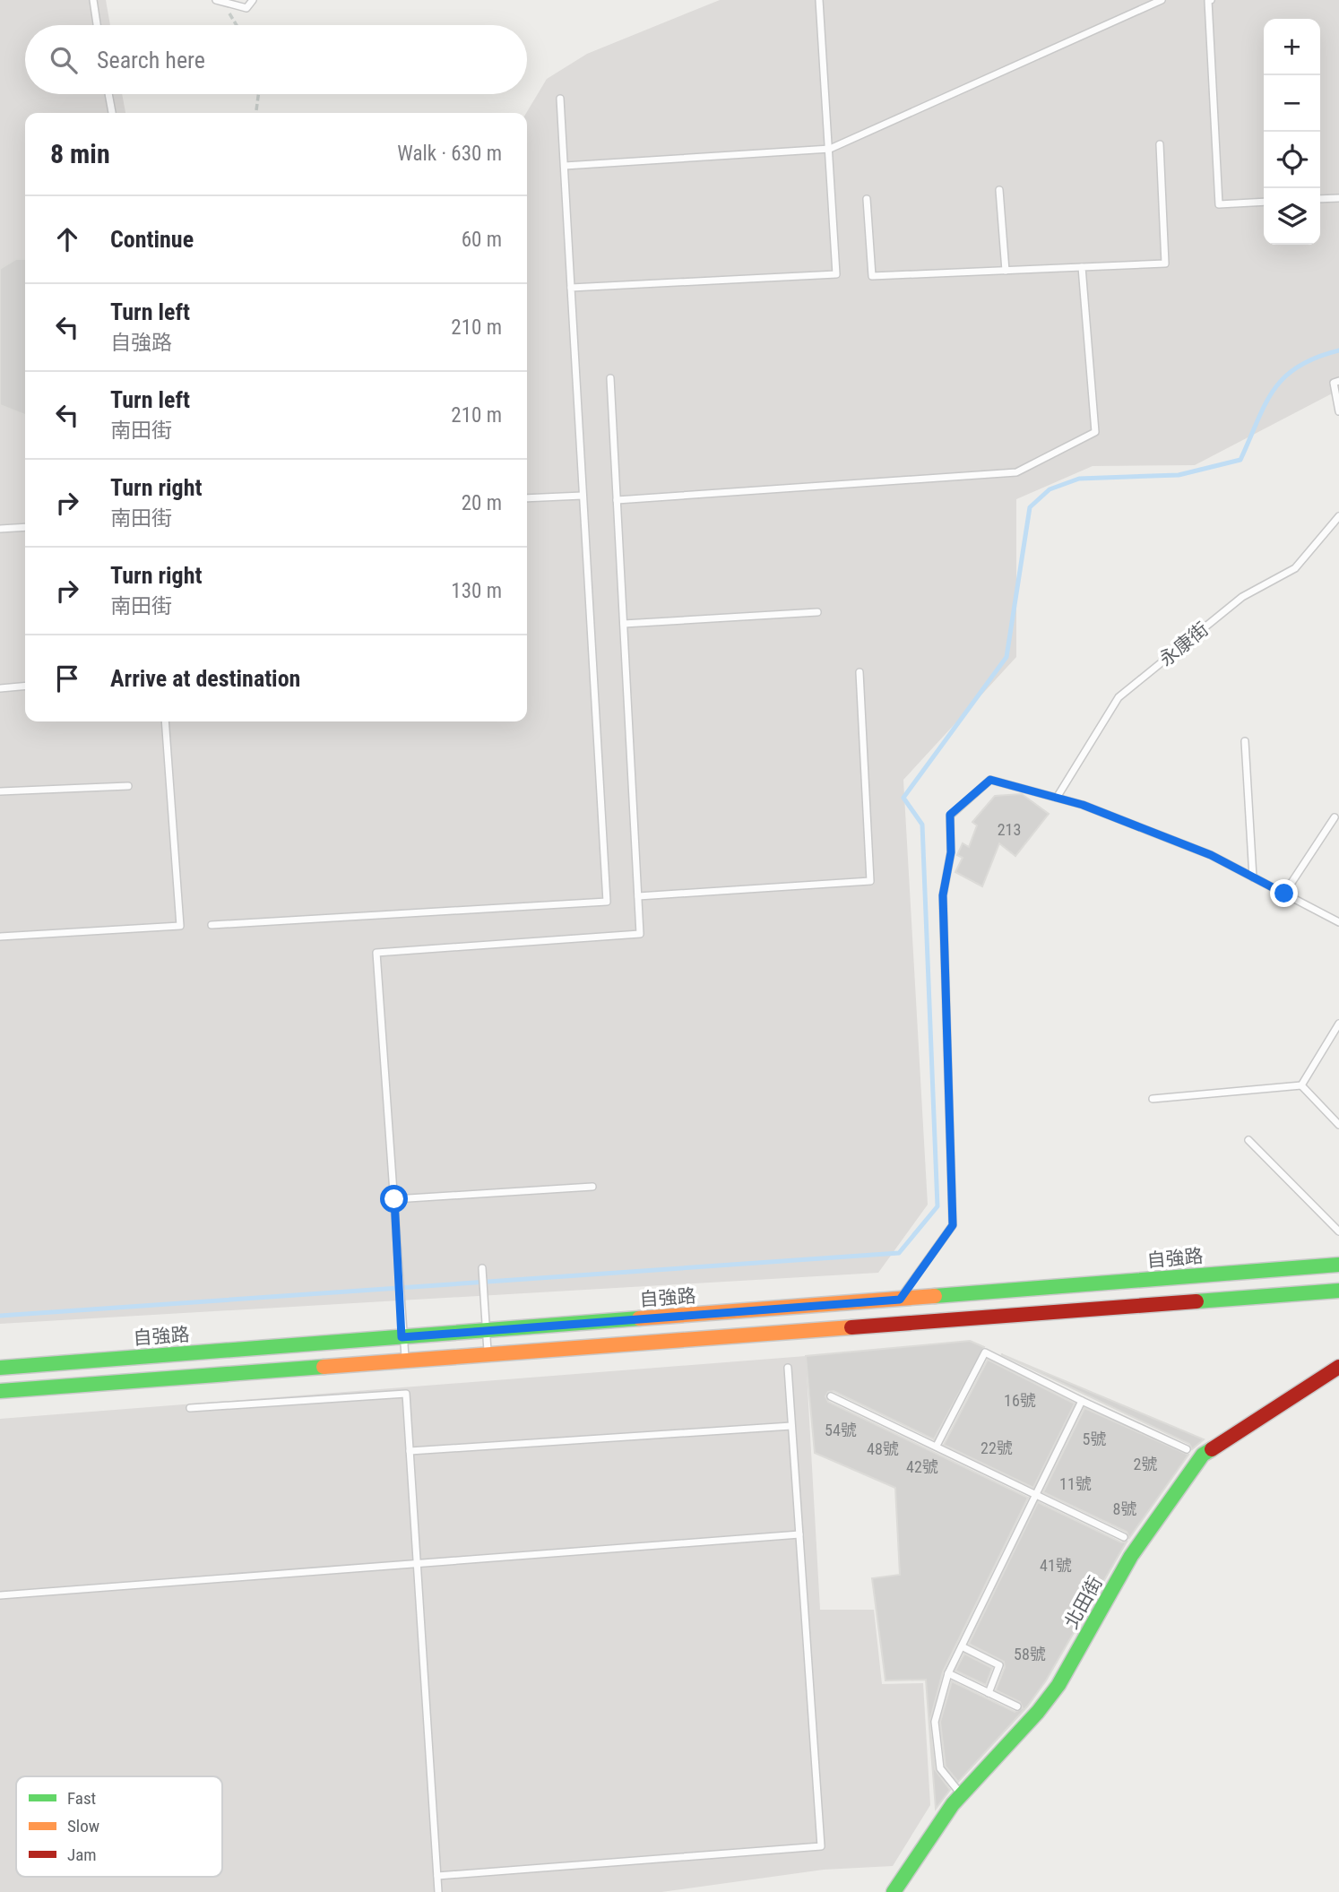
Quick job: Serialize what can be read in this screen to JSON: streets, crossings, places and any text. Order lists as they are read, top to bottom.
{
  "streets": {
    "main road": ["自強路", "北田街"],
    "lane": ["永康街"]
  },
  "house_numbers": [
    "213",
    "16號",
    "54號",
    "5號",
    "22號",
    "48號",
    "2號",
    "42號",
    "11號",
    "8號",
    "41號",
    "58號"
  ],
  "legend": ["Fast", "Slow", "Jam"],
  "page": {
    "map_buttons": ["+", "−"],
    "search": "Search here",
    "heading": ["8 min", "Walk · 630 m"],
    "list": [
      ["Continue", "60 m"],
      ["Turn left", "自強路", "210 m"],
      ["Turn left", "南田街", "210 m"],
      ["Turn right", "南田街", "20 m"],
      ["Turn right", "南田街", "130 m"],
      "Arrive at destination"
    ]
  }
}
